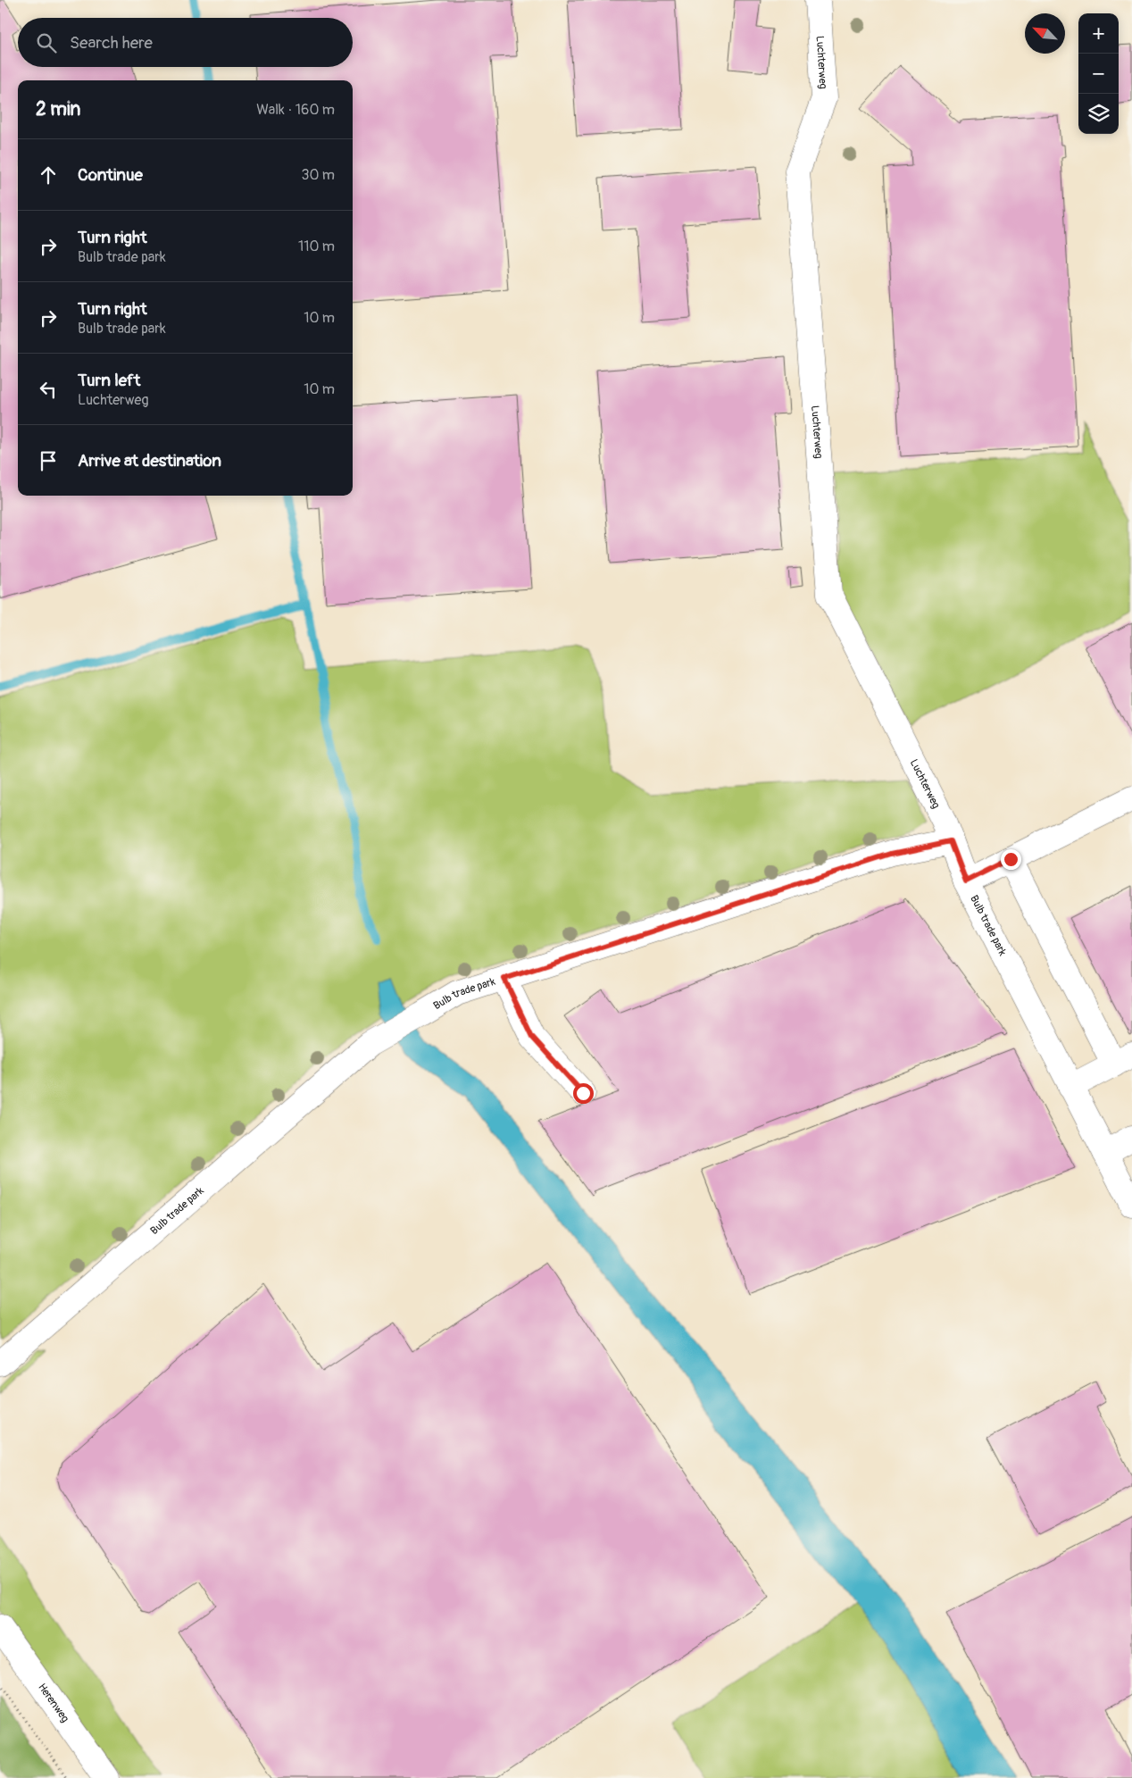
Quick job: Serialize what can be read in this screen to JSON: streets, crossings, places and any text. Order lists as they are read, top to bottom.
{
  "streets": {
    "street": ["Luchterweg", "Bulb trade park", "Herenweg"]
  },
  "crossings": [
    ["Luchterweg", "Bulb trade park"]
  ],
  "north": "top left",
  "page": {
    "map_buttons": ["+", "−"],
    "search": "Search here",
    "heading": ["2 min", "Walk · 160 m"],
    "list": [
      ["Continue", "30 m"],
      ["Turn right", "Bulb trade park", "110 m"],
      ["Turn right", "Bulb trade park", "10 m"],
      ["Turn left", "Luchterweg", "10 m"],
      "Arrive at destination"
    ]
  }
}
